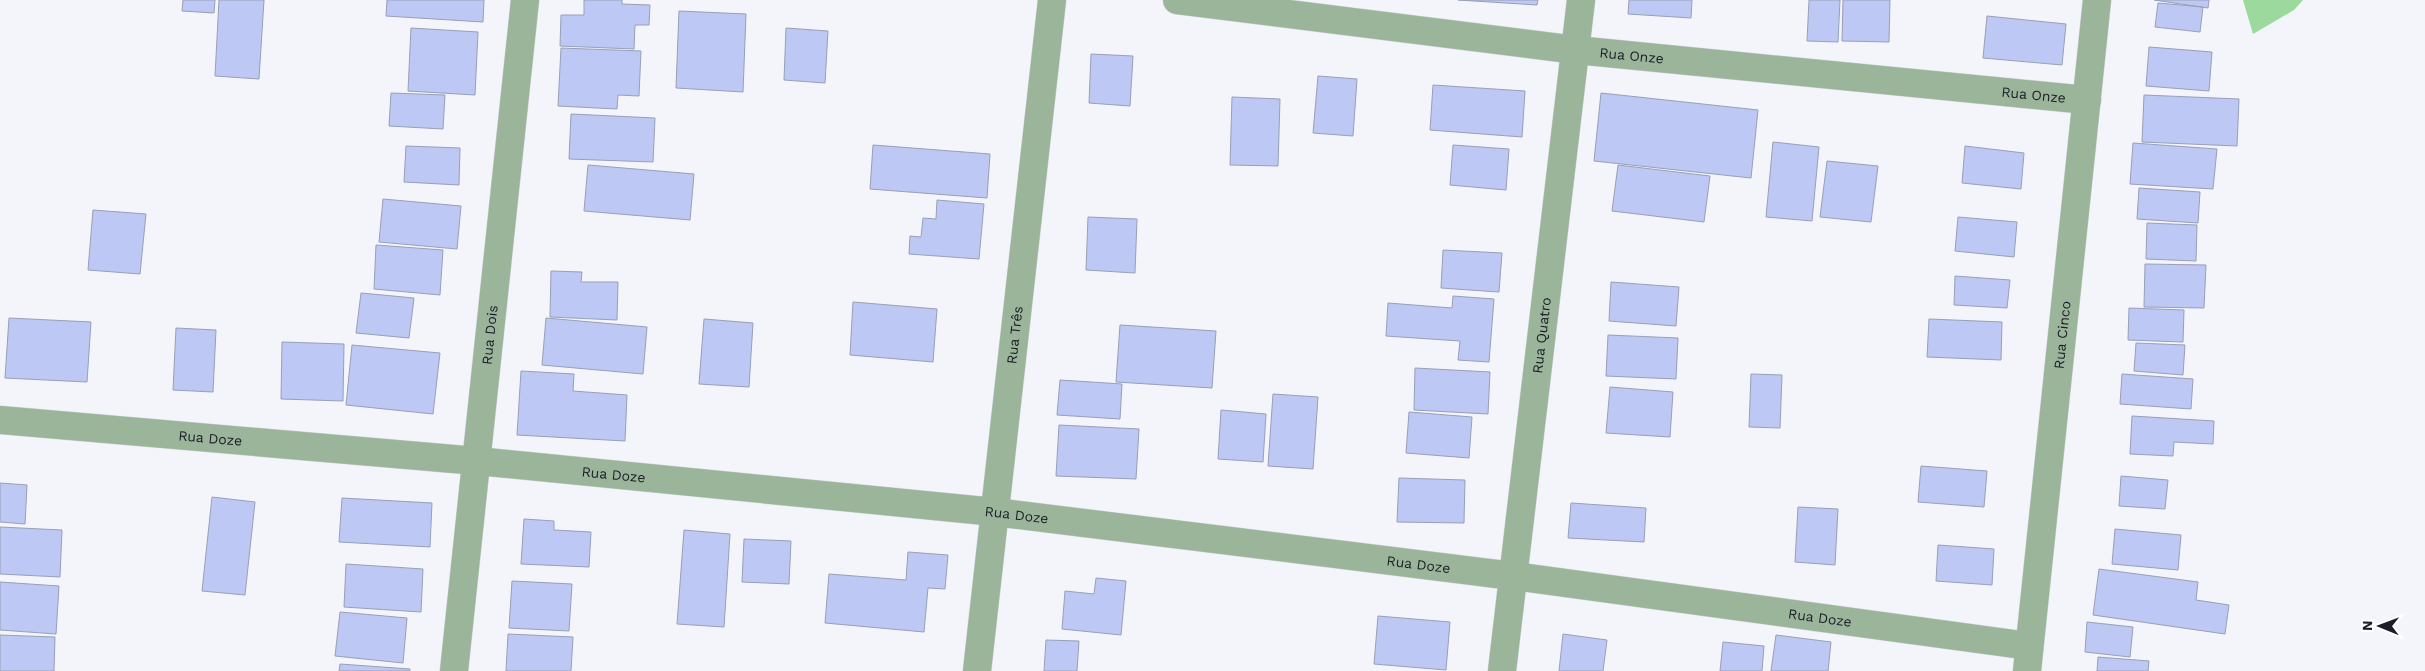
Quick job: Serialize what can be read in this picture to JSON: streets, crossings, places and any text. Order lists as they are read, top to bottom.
{
  "streets": {
    "street": [
      "Rua Onze",
      "Rua Cinco",
      "Rua Dois",
      "Rua Três",
      "Rua Quatro",
      "Rua Doze"
    ]
  },
  "crossings": [
    ["Rua Onze", "Rua Cinco"],
    ["Rua Onze", "Rua Quatro"],
    ["Rua Cinco", "Rua Doze"],
    ["Rua Dois", "Rua Doze"],
    ["Rua Três", "Rua Doze"],
    ["Rua Quatro", "Rua Doze"]
  ],
  "north": "left"
}
